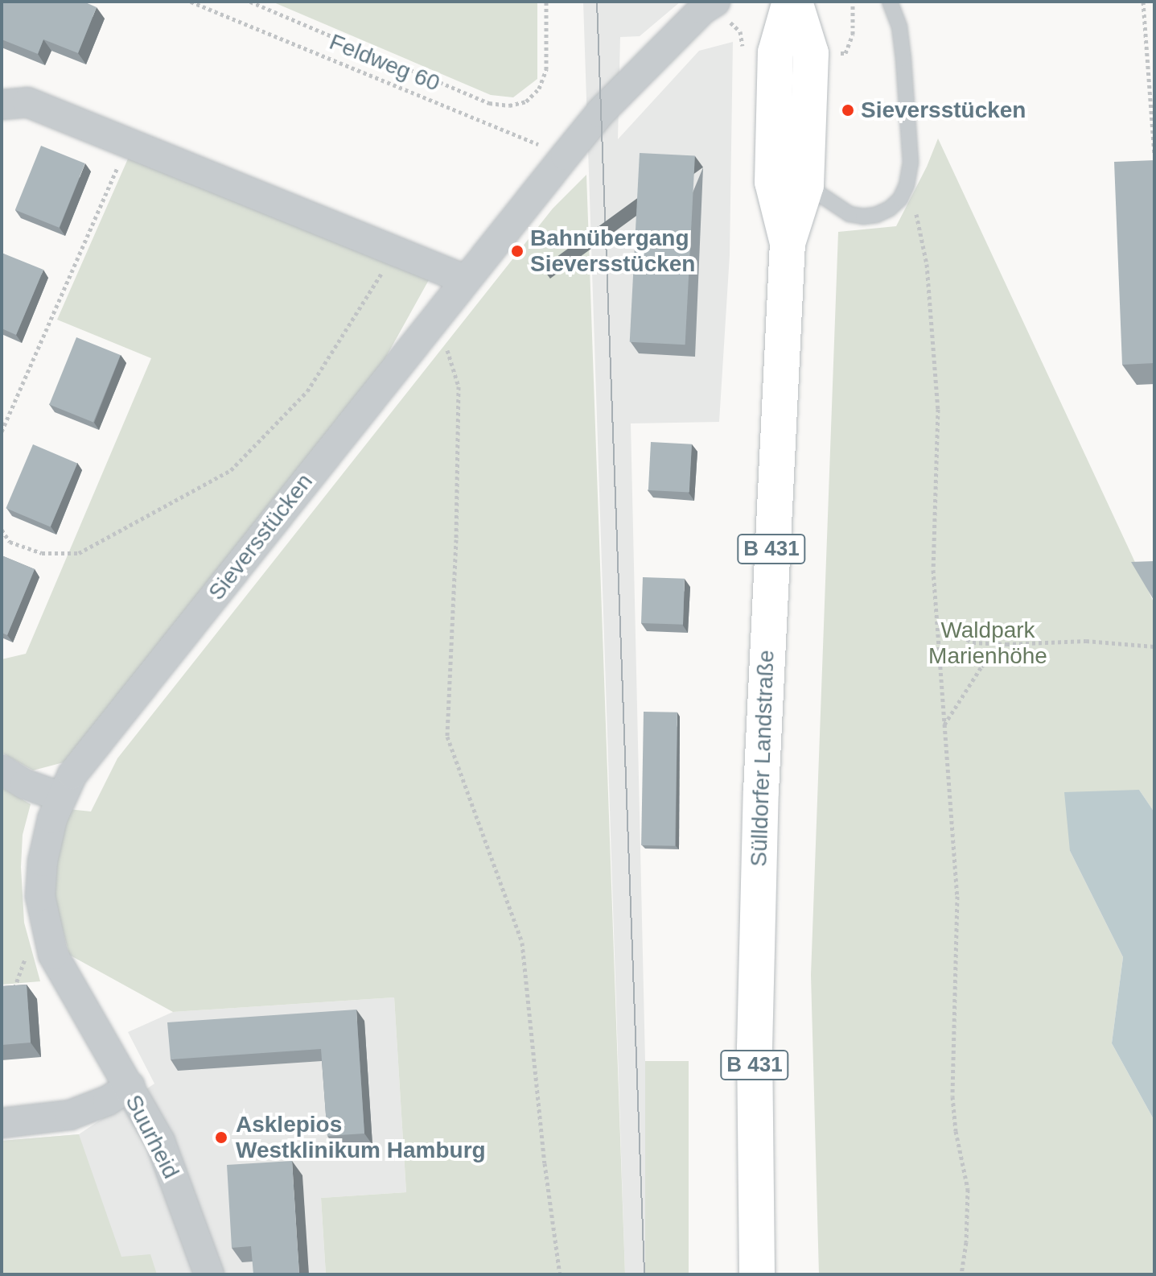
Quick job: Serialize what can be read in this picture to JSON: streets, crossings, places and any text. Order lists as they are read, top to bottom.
{
  "streets": {
    "main road": ["B 431", "Sülldorfer Landstraße"],
    "street": ["Sieversstücken", "Suurheid"],
    "path": ["Feldweg 60"]
  },
  "crossings": [
    ["Feldweg 60", "Sieversstücken"],
    ["Sieversstücken", "Suurheid"]
  ],
  "parks": ["Waldpark Marienhöhe"],
  "places": ["Sieversstücken", "Bahnübergang Sieversstücken", "Asklepios Westklinikum Hamburg"]
}
